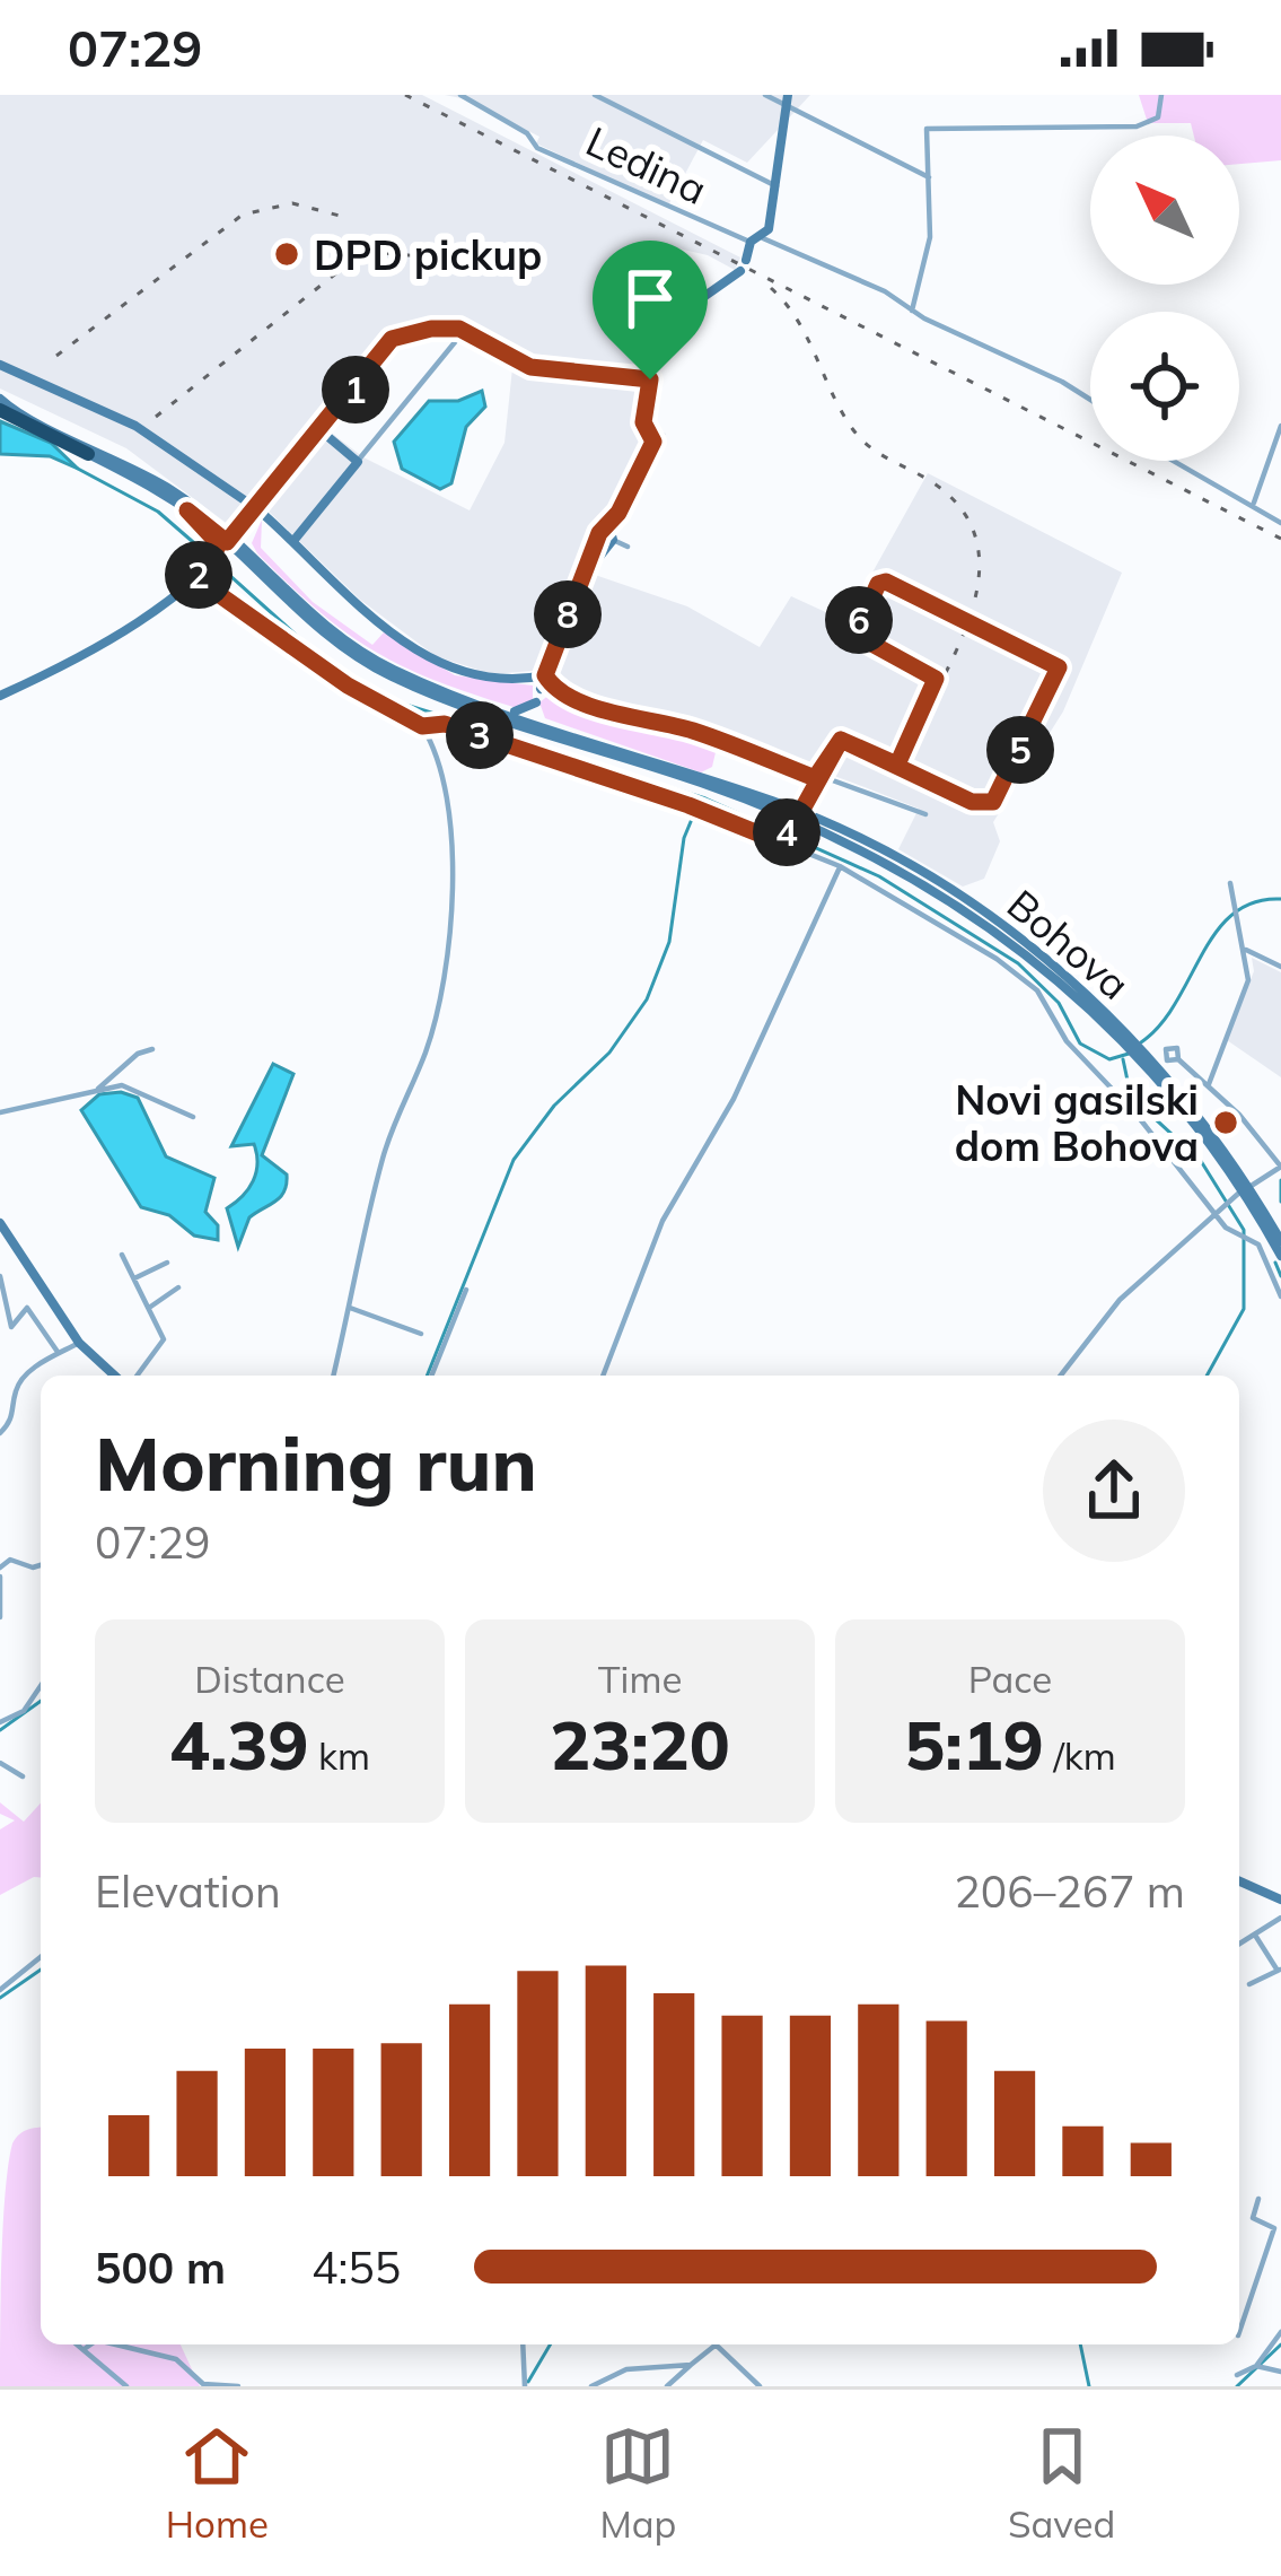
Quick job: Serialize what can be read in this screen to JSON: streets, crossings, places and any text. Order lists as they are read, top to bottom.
{
  "streets": {
    "main road": ["Bohova"],
    "street": ["Ledina"]
  },
  "places": ["DPD pickup", "Novi gasilski dom Bohova"],
  "north": "top left",
  "page": {
    "status": "07:29",
    "pins": [
      "1",
      "2",
      "8",
      "6",
      "3",
      "5",
      "4"
    ],
    "heading": ["Morning run", "07:29"],
    "stats": [
      ["Distance", "4.39 km"],
      ["Time", "23:20"],
      ["Pace", "5:19 /km"]
    ],
    "chart": ["Elevation", "206–267 m"],
    "list": [
      {
        "name": "500 m",
        "note": "4:55"
      }
    ],
    "tabs": ["Home", "Map", "Saved"]
  }
}
